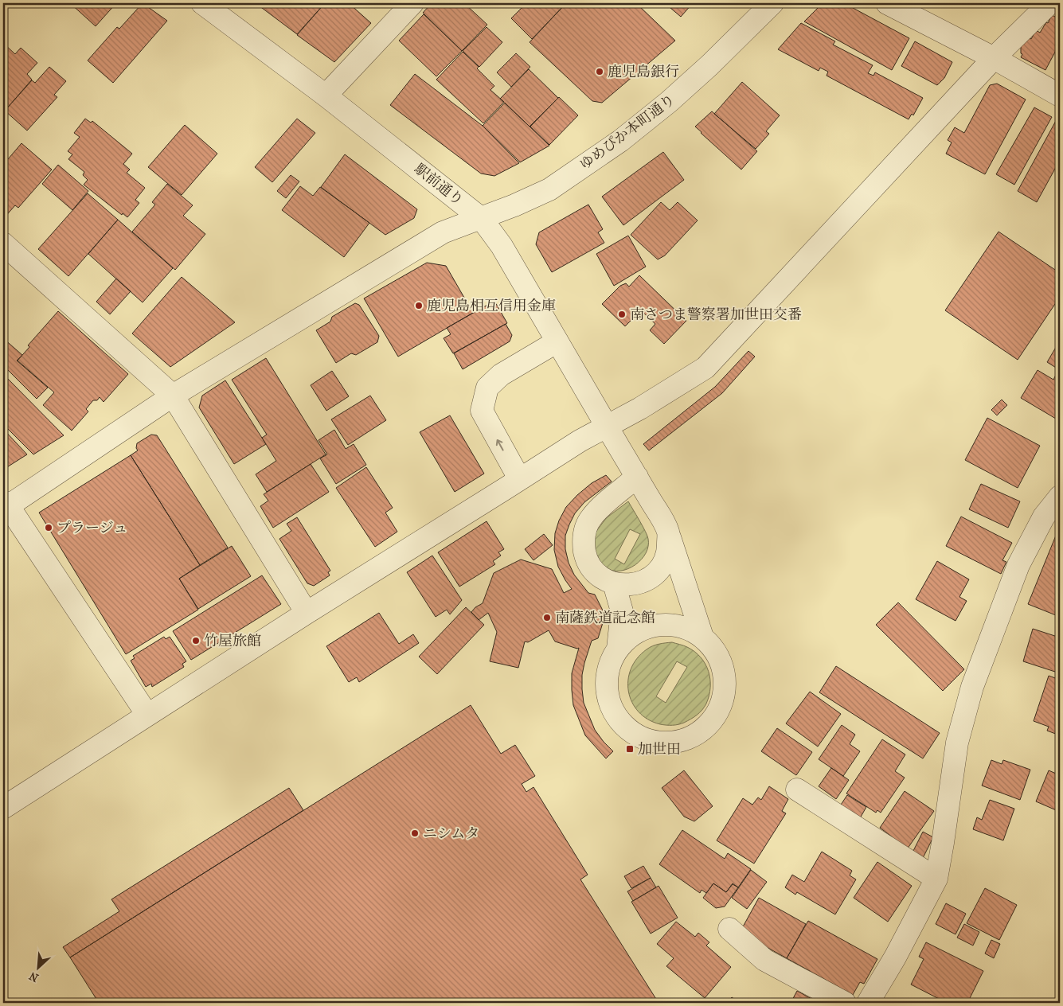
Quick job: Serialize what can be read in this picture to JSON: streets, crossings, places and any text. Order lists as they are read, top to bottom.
{
  "streets": {
    "street": ["ゆめぴか本町通り", "駅前通り"]
  },
  "crossings": [
    ["ゆめぴか本町通り", "駅前通り"]
  ],
  "places": {
    "other": [
      "鹿児島銀行",
      "鹿児島相互信用金庫",
      "南さつま警察署加世田交番",
      "プラージュ",
      "南薩鉄道記念館",
      "竹屋旅館",
      "ニシムタ"
    ],
    "transit": ["加世田"]
  },
  "north": "bottom left"
}
